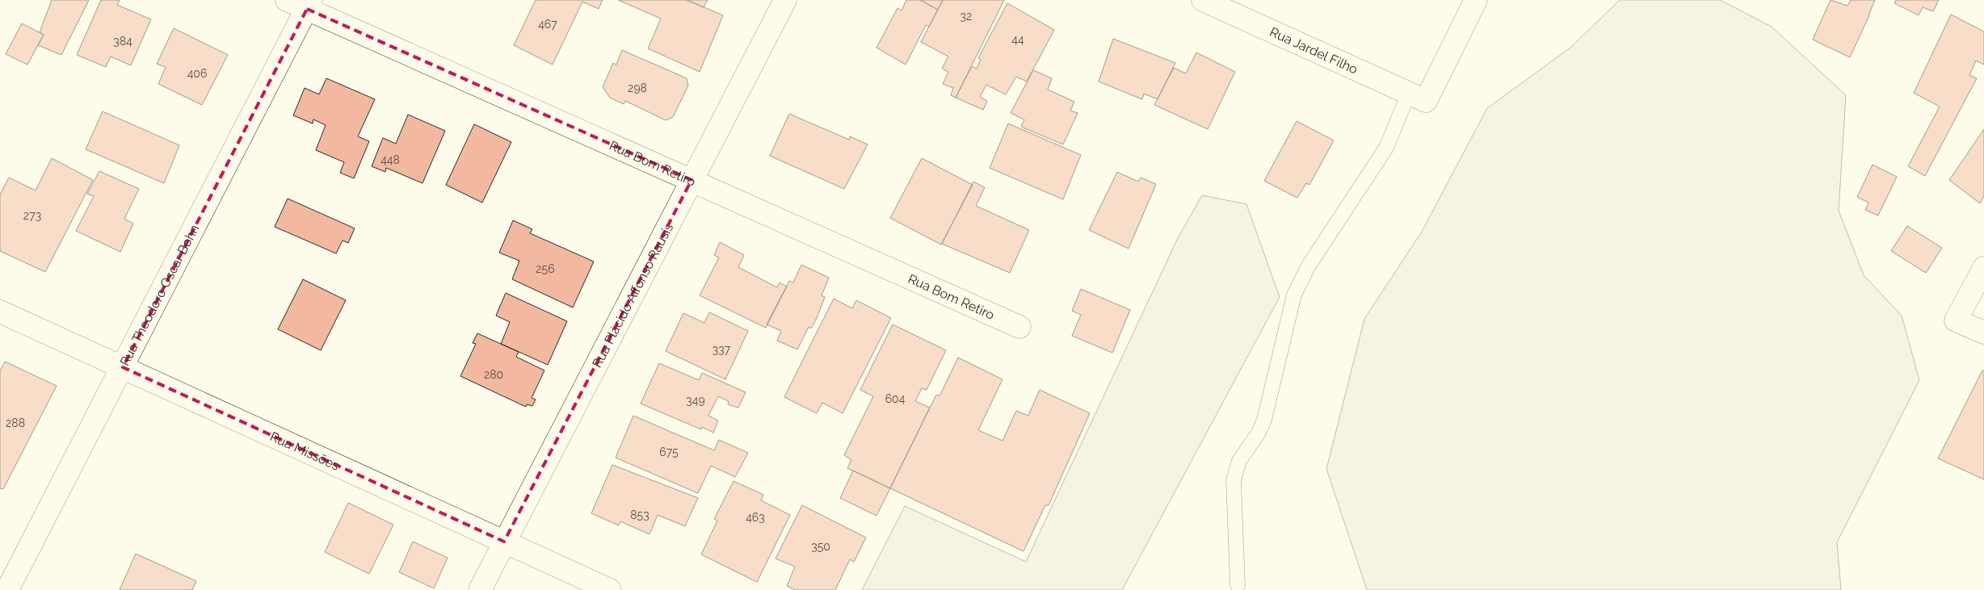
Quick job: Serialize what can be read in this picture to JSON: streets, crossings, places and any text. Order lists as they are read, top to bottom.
{
  "streets": {
    "street": [
      "Rua Jardel Filho",
      "Rua Bom Retiro",
      "Rua Plácido Affonso Rausis",
      "Rua Theodoro Oscar Bohn",
      "Rua Missões"
    ]
  },
  "crossings": [
    ["Rua Bom Retiro", "Rua Plácido Affonso Rausis"],
    ["Rua Bom Retiro", "Rua Theodoro Oscar Bohn"],
    ["Rua Plácido Affonso Rausis", "Rua Missões"],
    ["Rua Theodoro Oscar Bohn", "Rua Missões"]
  ],
  "house_numbers": [
    "32",
    "467",
    "44",
    "384",
    "406",
    "298",
    "448",
    "273",
    "256",
    "337",
    "280",
    "604",
    "349",
    "288",
    "675",
    "853",
    "463",
    "350"
  ]
}
